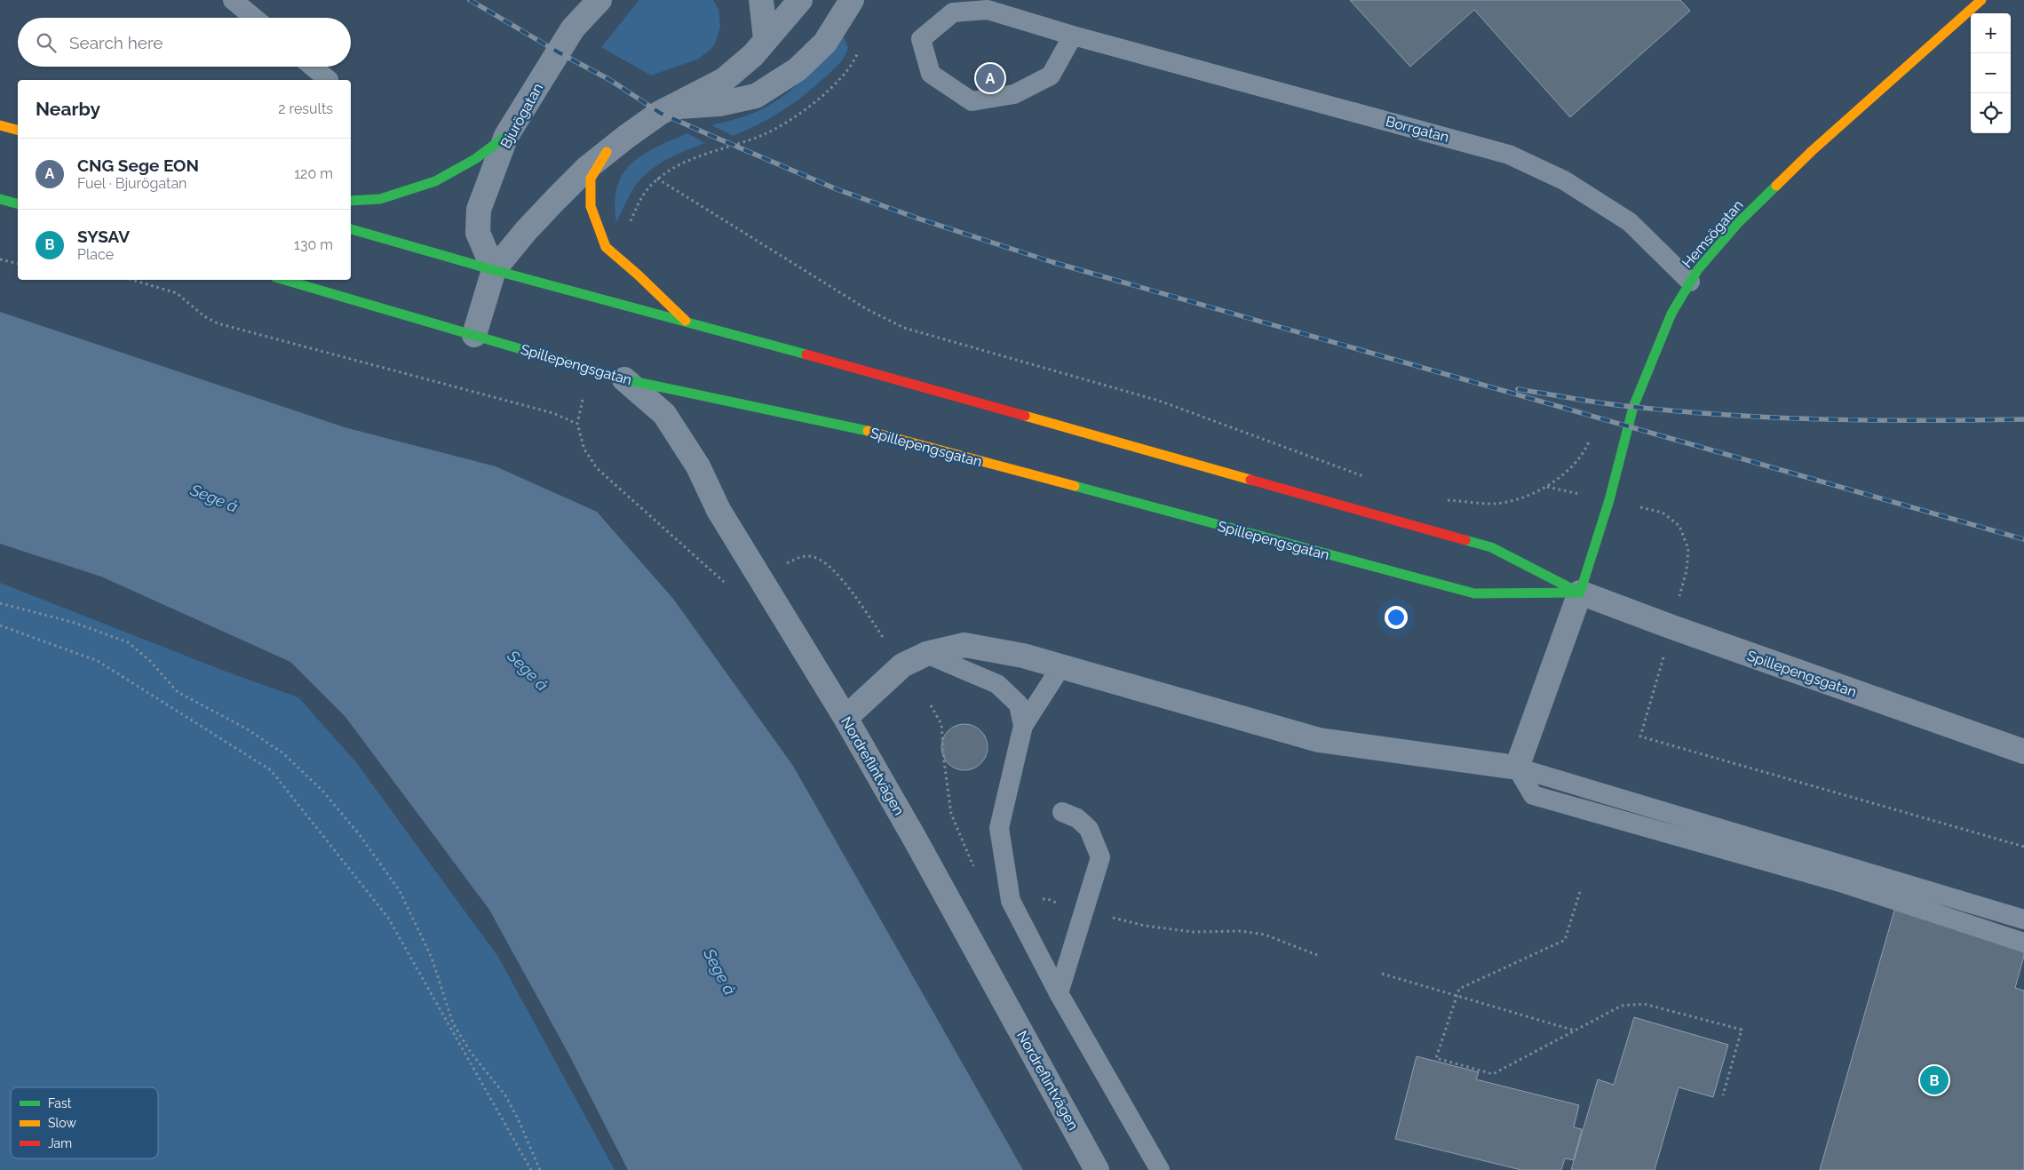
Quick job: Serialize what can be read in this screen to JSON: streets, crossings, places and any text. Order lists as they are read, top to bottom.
{
  "streets": {
    "street": [
      "Bjurögatan",
      "Hemsögatan",
      "Spillepengsgatan",
      "Nordreflintvägen"
    ],
    "lane": ["Borrgatan"]
  },
  "crossings": [
    ["Bjurögatan", "Spillepengsgatan"],
    ["Borrgatan", "Hemsögatan"],
    ["Hemsögatan", "Spillepengsgatan"],
    ["Spillepengsgatan", "Nordreflintvägen"]
  ],
  "water": ["Sege å"],
  "legend": ["Fast", "Slow", "Jam"],
  "page": {
    "map_buttons": ["+", "−"],
    "search": "Search here",
    "pins": ["A", "B"],
    "heading": ["Nearby", "2 results"],
    "list": [
      {
        "mark": "A",
        "name": "CNG Sege EON",
        "note": "Fuel · Bjurögatan",
        "value": "120 m"
      },
      {
        "mark": "B",
        "name": "SYSAV",
        "note": "Place",
        "value": "130 m"
      }
    ]
  }
}
